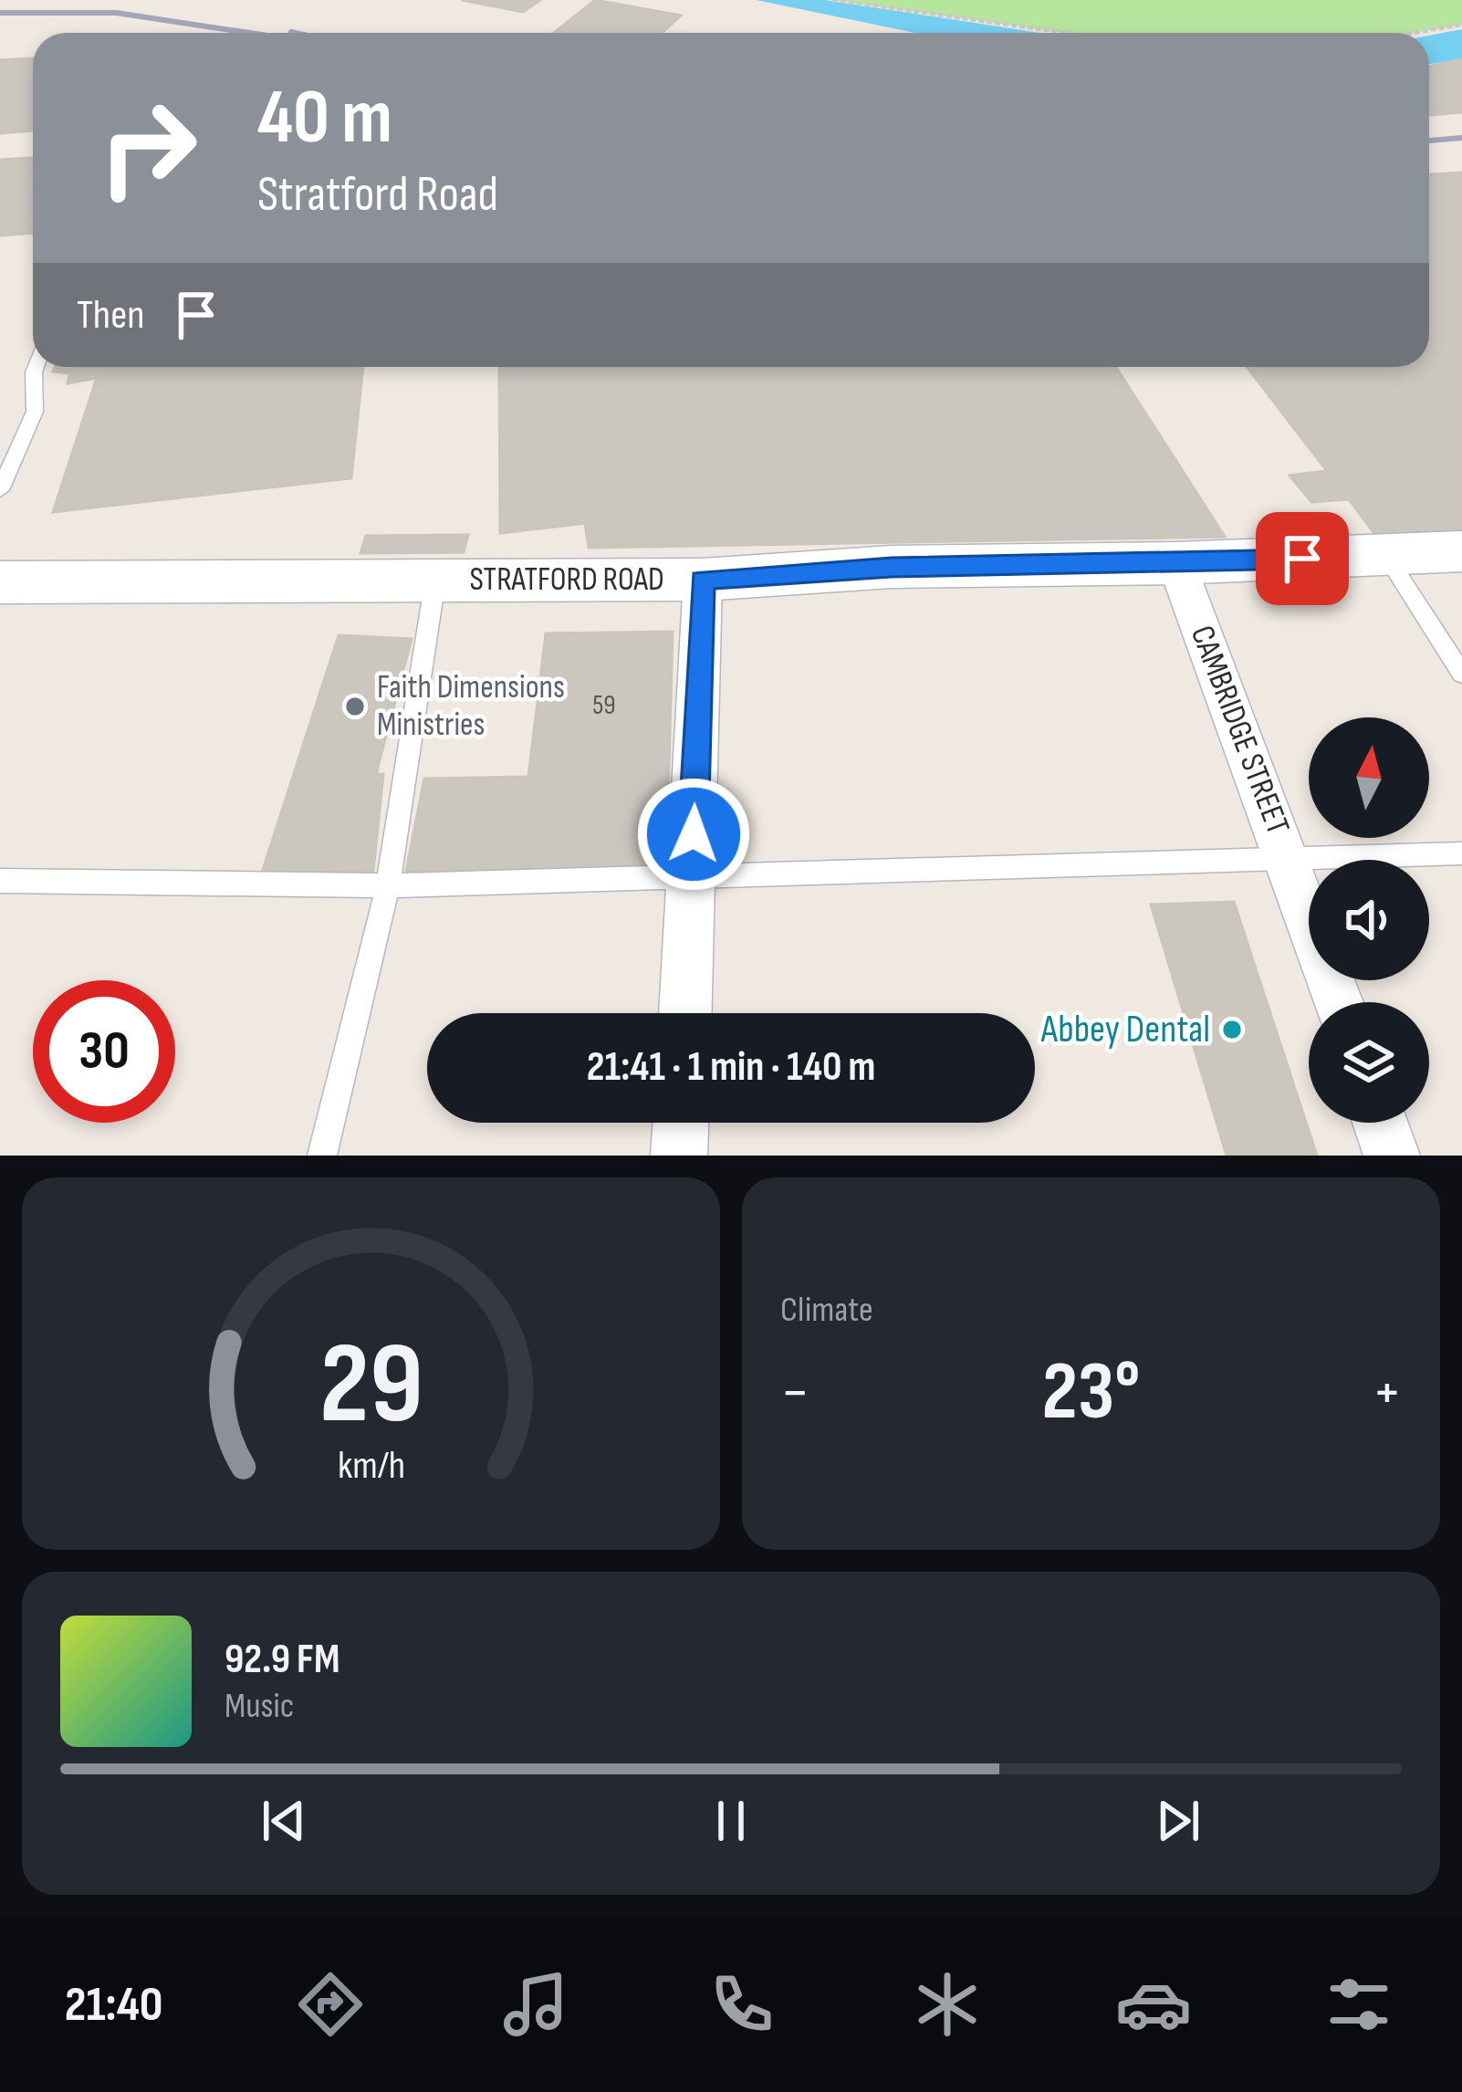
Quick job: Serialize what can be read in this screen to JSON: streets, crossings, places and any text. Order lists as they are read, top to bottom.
{
  "streets": {
    "street": ["STRATFORD ROAD", "CAMBRIDGE STREET"]
  },
  "crossings": [
    ["STRATFORD ROAD", "CAMBRIDGE STREET"]
  ],
  "places": ["Faith Dimensions Ministries", "Abbey Dental"],
  "house_numbers": ["59"],
  "north": "top",
  "page": {
    "turn": ["40 m", "Stratford Road"],
    "then": "Then",
    "limit": "30",
    "trip": "21:41 · 1 min · 140 m",
    "tile": "Climate",
    "heat": ["−", "23°", "+"],
    "song": ["92.9 FM", "Music"],
    "tabs": "21:40",
    "gauge": ["29", "km/h"]
  }
}
